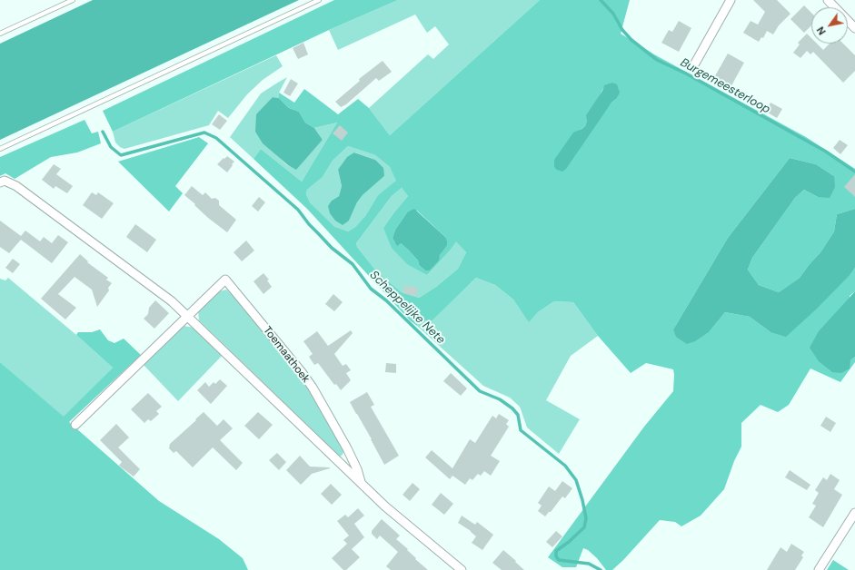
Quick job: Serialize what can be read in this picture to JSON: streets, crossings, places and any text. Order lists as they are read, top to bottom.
{
  "streets": {
    "street": ["Toemaathoek"]
  },
  "water": ["Burgemeesterloop", "Scheppelijke Nete"],
  "north": "bottom left"
}
